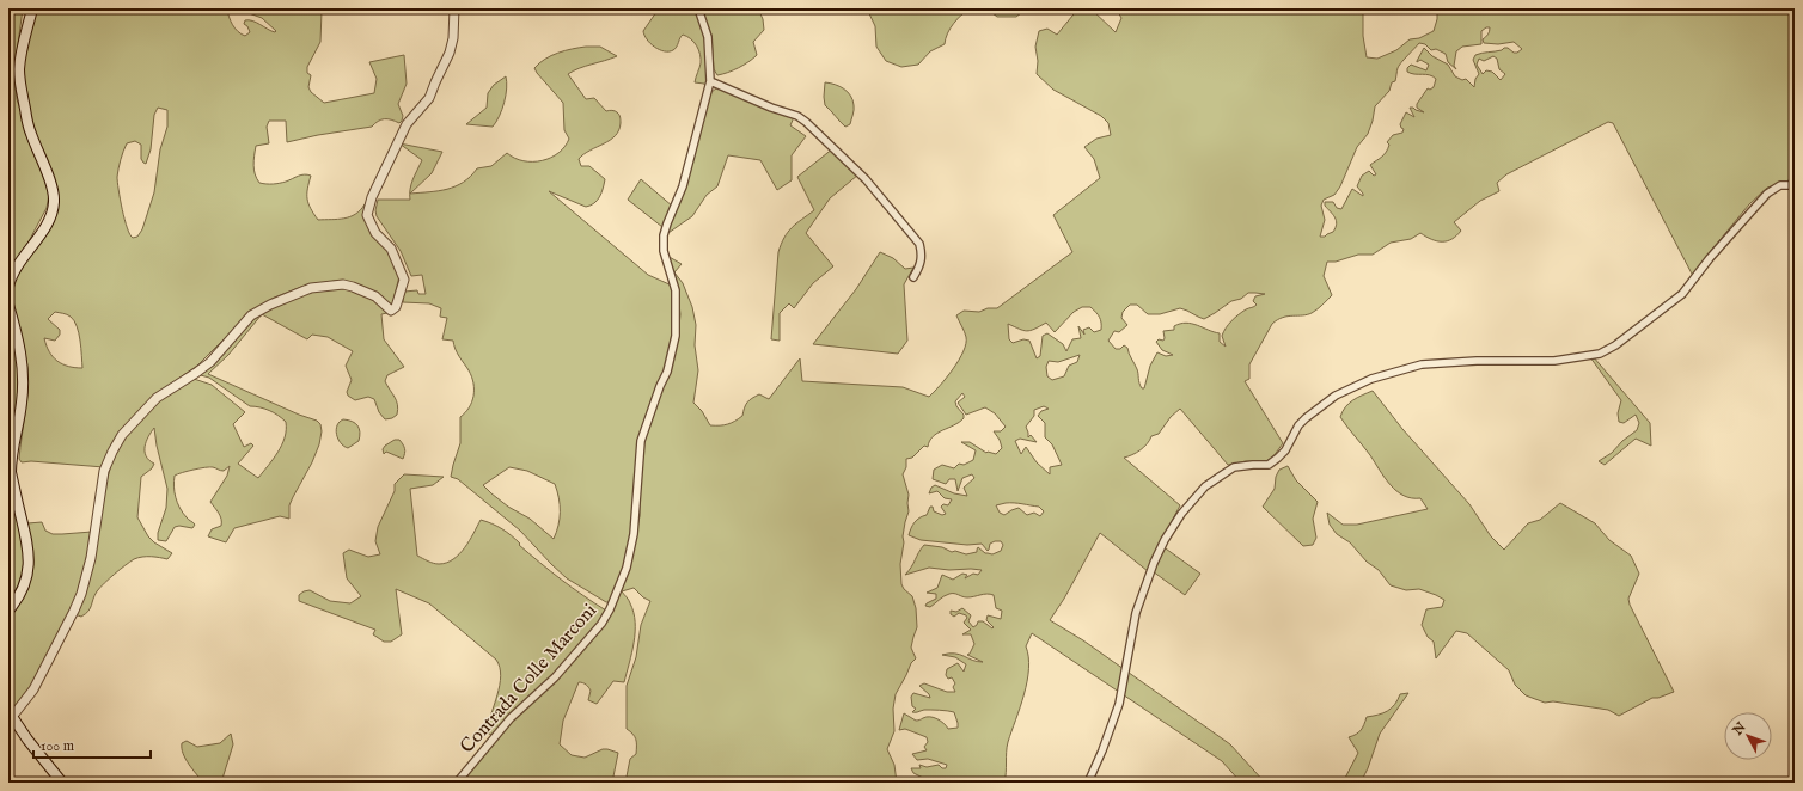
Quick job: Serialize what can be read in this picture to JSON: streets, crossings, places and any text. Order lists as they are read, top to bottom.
{
  "streets": {
    "street": ["Contrada Colle Marconi"]
  },
  "scale_bar": "100 m",
  "north": "top left"
}
